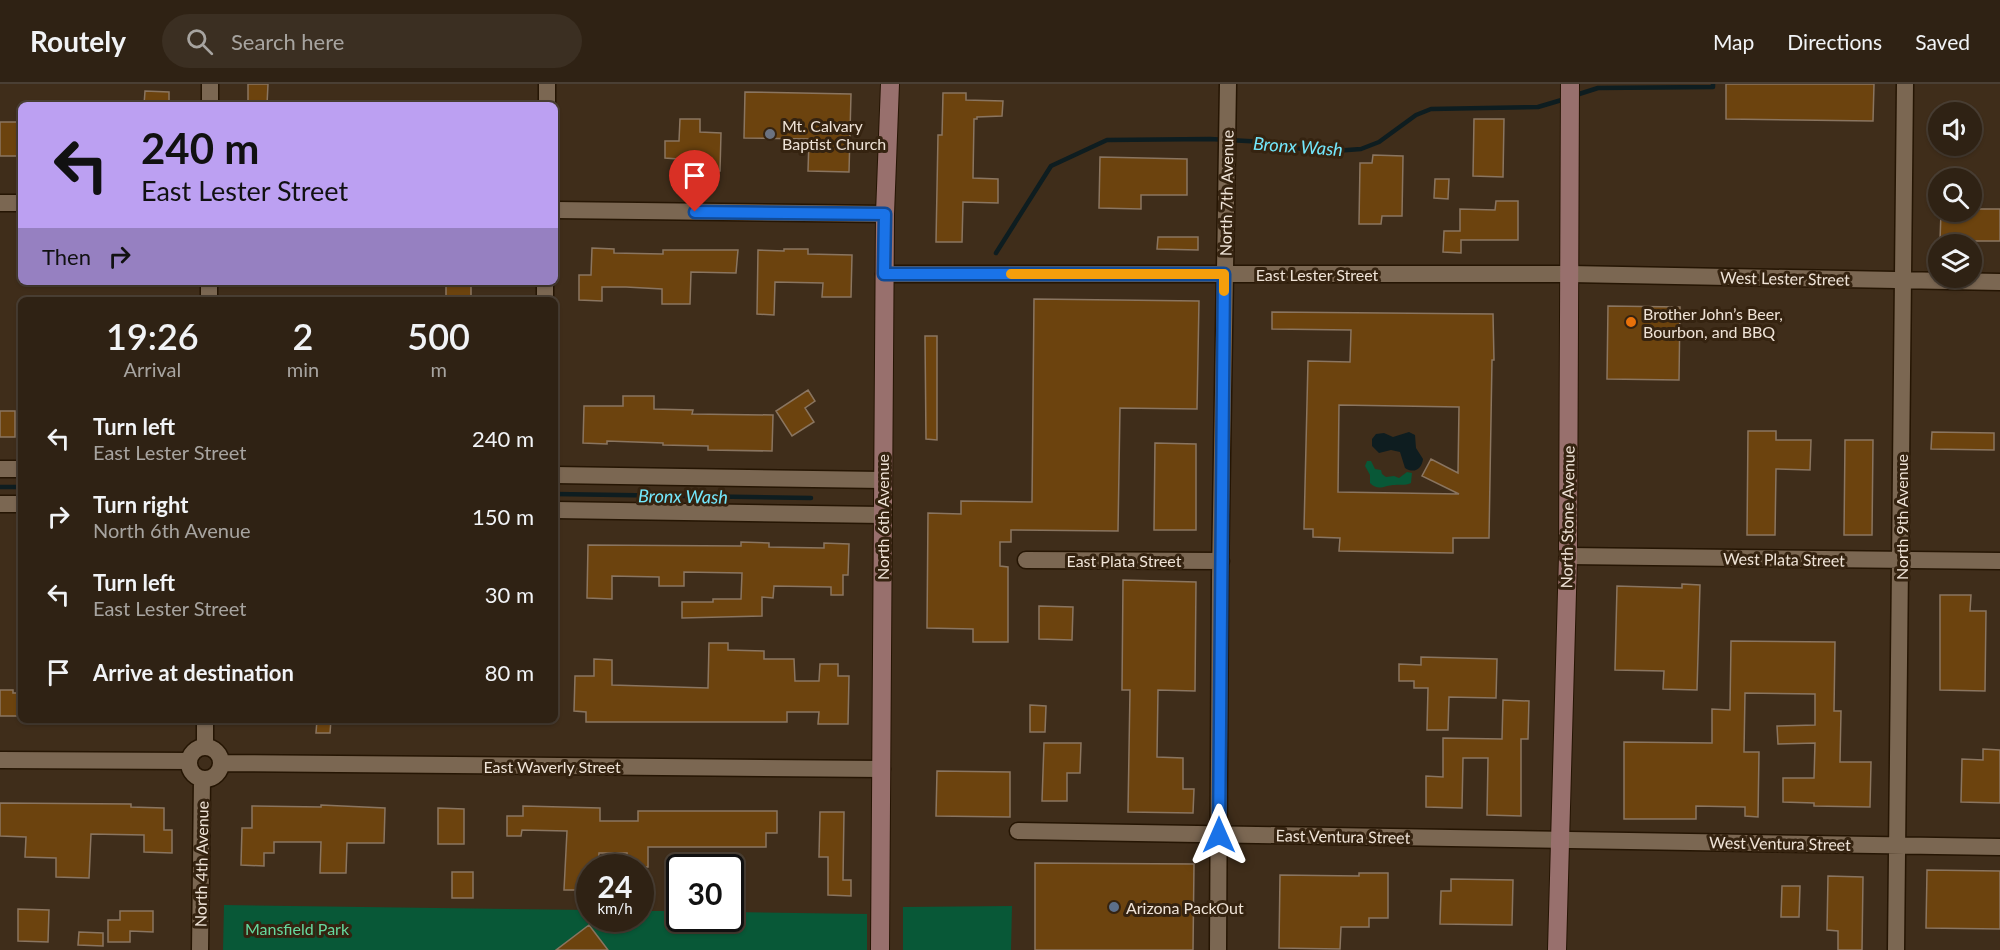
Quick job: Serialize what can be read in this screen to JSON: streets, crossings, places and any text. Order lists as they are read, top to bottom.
{
  "streets": {
    "street": [
      "North 7th Avenue",
      "East Lester Street",
      "West Lester Street",
      "North 6th Avenue",
      "North Stone Avenue",
      "North 9th Avenue",
      "West Plata Street",
      "East Plata Street",
      "East Waverly Street",
      "East Ventura Street",
      "West Ventura Street",
      "North 4th Avenue"
    ]
  },
  "crossings": [
    ["North 7th Avenue", "East Lester Street"],
    ["North 7th Avenue", "East Plata Street"],
    ["North 7th Avenue", "East Ventura Street"],
    ["East Lester Street", "West Lester Street"],
    ["East Lester Street", "North 6th Avenue"],
    ["East Lester Street", "North Stone Avenue"],
    ["West Lester Street", "North Stone Avenue"],
    ["West Lester Street", "North 9th Avenue"],
    ["North 6th Avenue", "East Waverly Street"],
    ["North Stone Avenue", "West Plata Street"],
    ["North Stone Avenue", "East Ventura Street"],
    ["North Stone Avenue", "West Ventura Street"],
    ["North 9th Avenue", "West Plata Street"],
    ["North 9th Avenue", "West Ventura Street"],
    ["East Waverly Street", "North 4th Avenue"],
    ["East Ventura Street", "West Ventura Street"]
  ],
  "water": ["Bronx Wash"],
  "parks": ["Mansfield Park"],
  "places": ["Mt. Calvary Baptist Church", "Brother John’s Beer, Bourbon, and BBQ", "Arizona PackOut"],
  "page": {
    "header": "Routely",
    "search": "Search here",
    "nav": ["Map", "Directions", "Saved"],
    "turn": ["240 m", "East Lester Street"],
    "then": "Then",
    "eta": [
      "19:26",
      "Arrival",
      "2",
      "min",
      "500",
      "m"
    ],
    "list": [
      {
        "name": "Turn left",
        "note": "East Lester Street",
        "value": "240 m"
      },
      {
        "name": "Turn right",
        "note": "North 6th Avenue",
        "value": "150 m"
      },
      {
        "name": "Turn left",
        "note": "East Lester Street",
        "value": "30 m"
      },
      {
        "name": "Arrive at destination",
        "value": "80 m"
      }
    ],
    "speed": "24 km/h",
    "limit": "30"
  }
}
